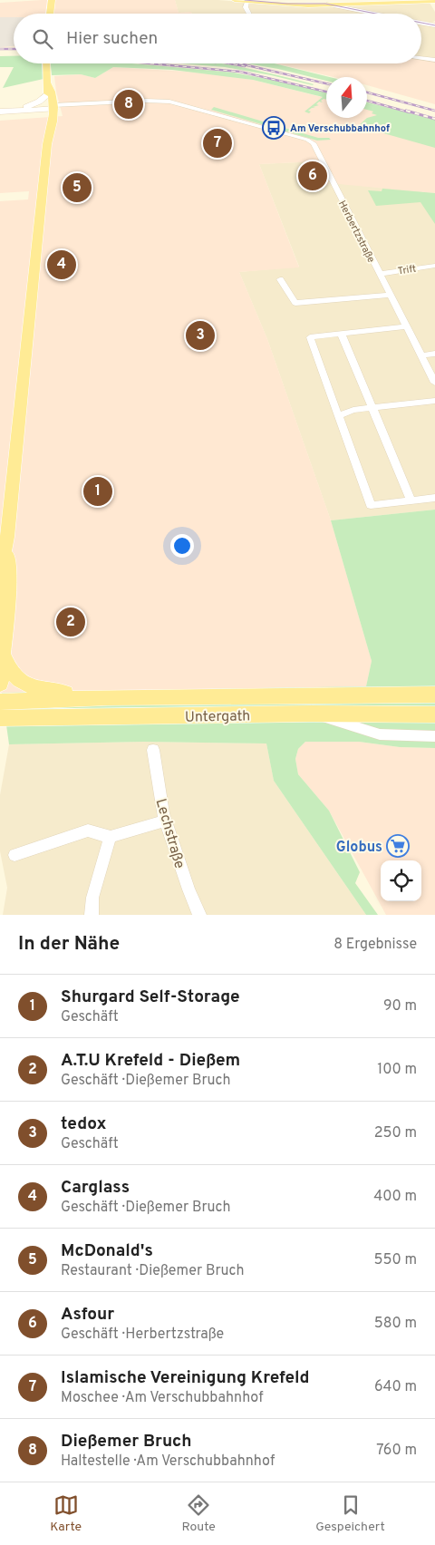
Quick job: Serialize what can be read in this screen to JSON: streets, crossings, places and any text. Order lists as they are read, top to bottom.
{
  "streets": {
    "main road": ["Untergath"],
    "street": ["Herbertzstraße", "Trift", "Lechstraße"]
  },
  "crossings": [
    ["Herbertzstraße", "Trift"]
  ],
  "places": {
    "bus stop": ["Am Verschubbahnhof"],
    "supermarket": ["Globus"]
  },
  "north": "top",
  "page": {
    "search": "Hier suchen",
    "pins": [
      "8",
      "7",
      "6",
      "5",
      "4",
      "3",
      "1",
      "2"
    ],
    "heading": ["In der Nähe", "8 Ergebnisse"],
    "list": [
      {
        "mark": "1",
        "name": "Shurgard Self-Storage",
        "note": "Geschäft",
        "value": "90 m"
      },
      {
        "mark": "2",
        "name": "A.T.U Krefeld - Dießem",
        "note": "Geschäft · Dießemer Bruch",
        "value": "100 m"
      },
      {
        "mark": "3",
        "name": "tedox",
        "note": "Geschäft",
        "value": "250 m"
      },
      {
        "mark": "4",
        "name": "Carglass",
        "note": "Geschäft · Dießemer Bruch",
        "value": "400 m"
      },
      {
        "mark": "5",
        "name": "McDonald's",
        "note": "Restaurant · Dießemer Bruch",
        "value": "550 m"
      },
      {
        "mark": "6",
        "name": "Asfour",
        "note": "Geschäft · Herbertzstraße",
        "value": "580 m"
      },
      {
        "mark": "7",
        "name": "Islamische Vereinigung Krefeld",
        "note": "Moschee · Am Verschubbahnhof",
        "value": "640 m"
      },
      {
        "mark": "8",
        "name": "Dießemer Bruch",
        "note": "Haltestelle · Am Verschubbahnhof",
        "value": "760 m"
      }
    ],
    "nav": ["Karte", "Route", "Gespeichert"]
  }
}
